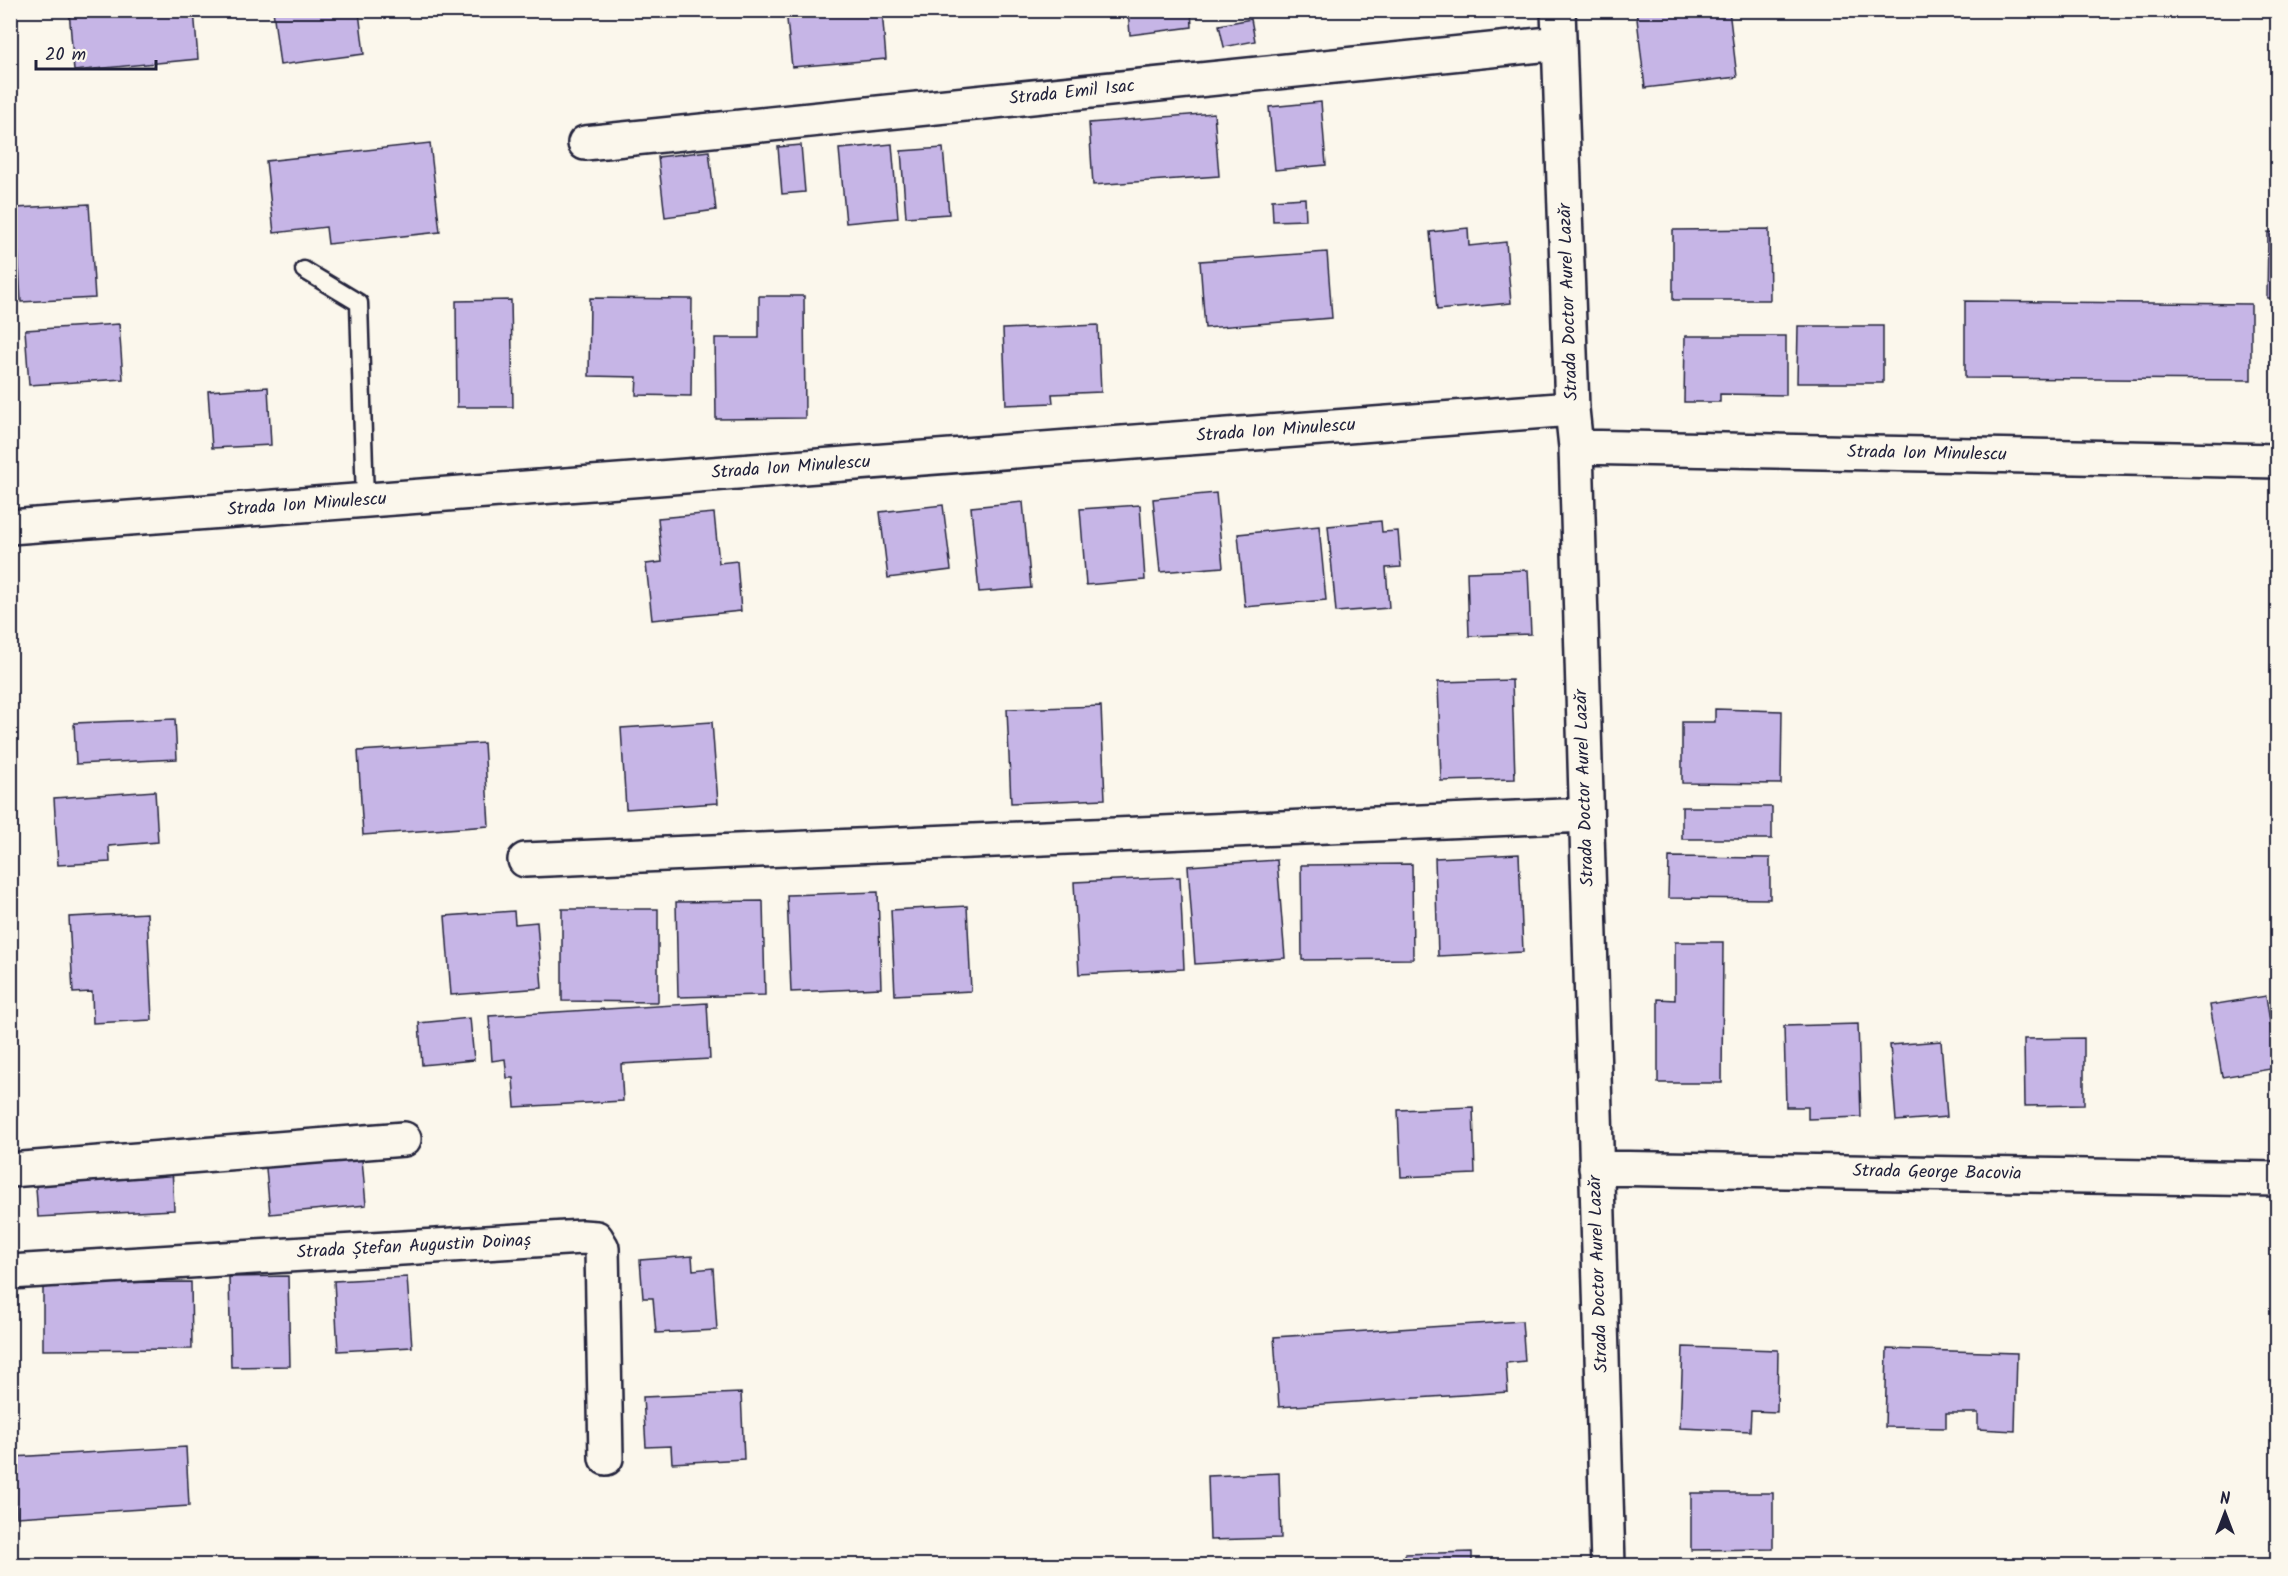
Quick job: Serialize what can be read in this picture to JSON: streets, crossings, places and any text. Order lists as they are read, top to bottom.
{
  "streets": {
    "street": [
      "Strada Emil Isac",
      "Strada Doctor Aurel Lazăr",
      "Strada Ion Minulescu",
      "Strada George Bacovia",
      "Strada Ștefan Augustin Doinaș"
    ]
  },
  "crossings": [
    ["Strada Emil Isac", "Strada Doctor Aurel Lazăr"],
    ["Strada Doctor Aurel Lazăr", "Strada Ion Minulescu"],
    ["Strada Doctor Aurel Lazăr", "Strada George Bacovia"]
  ],
  "scale_bar": "20 m",
  "north": "top"
}
